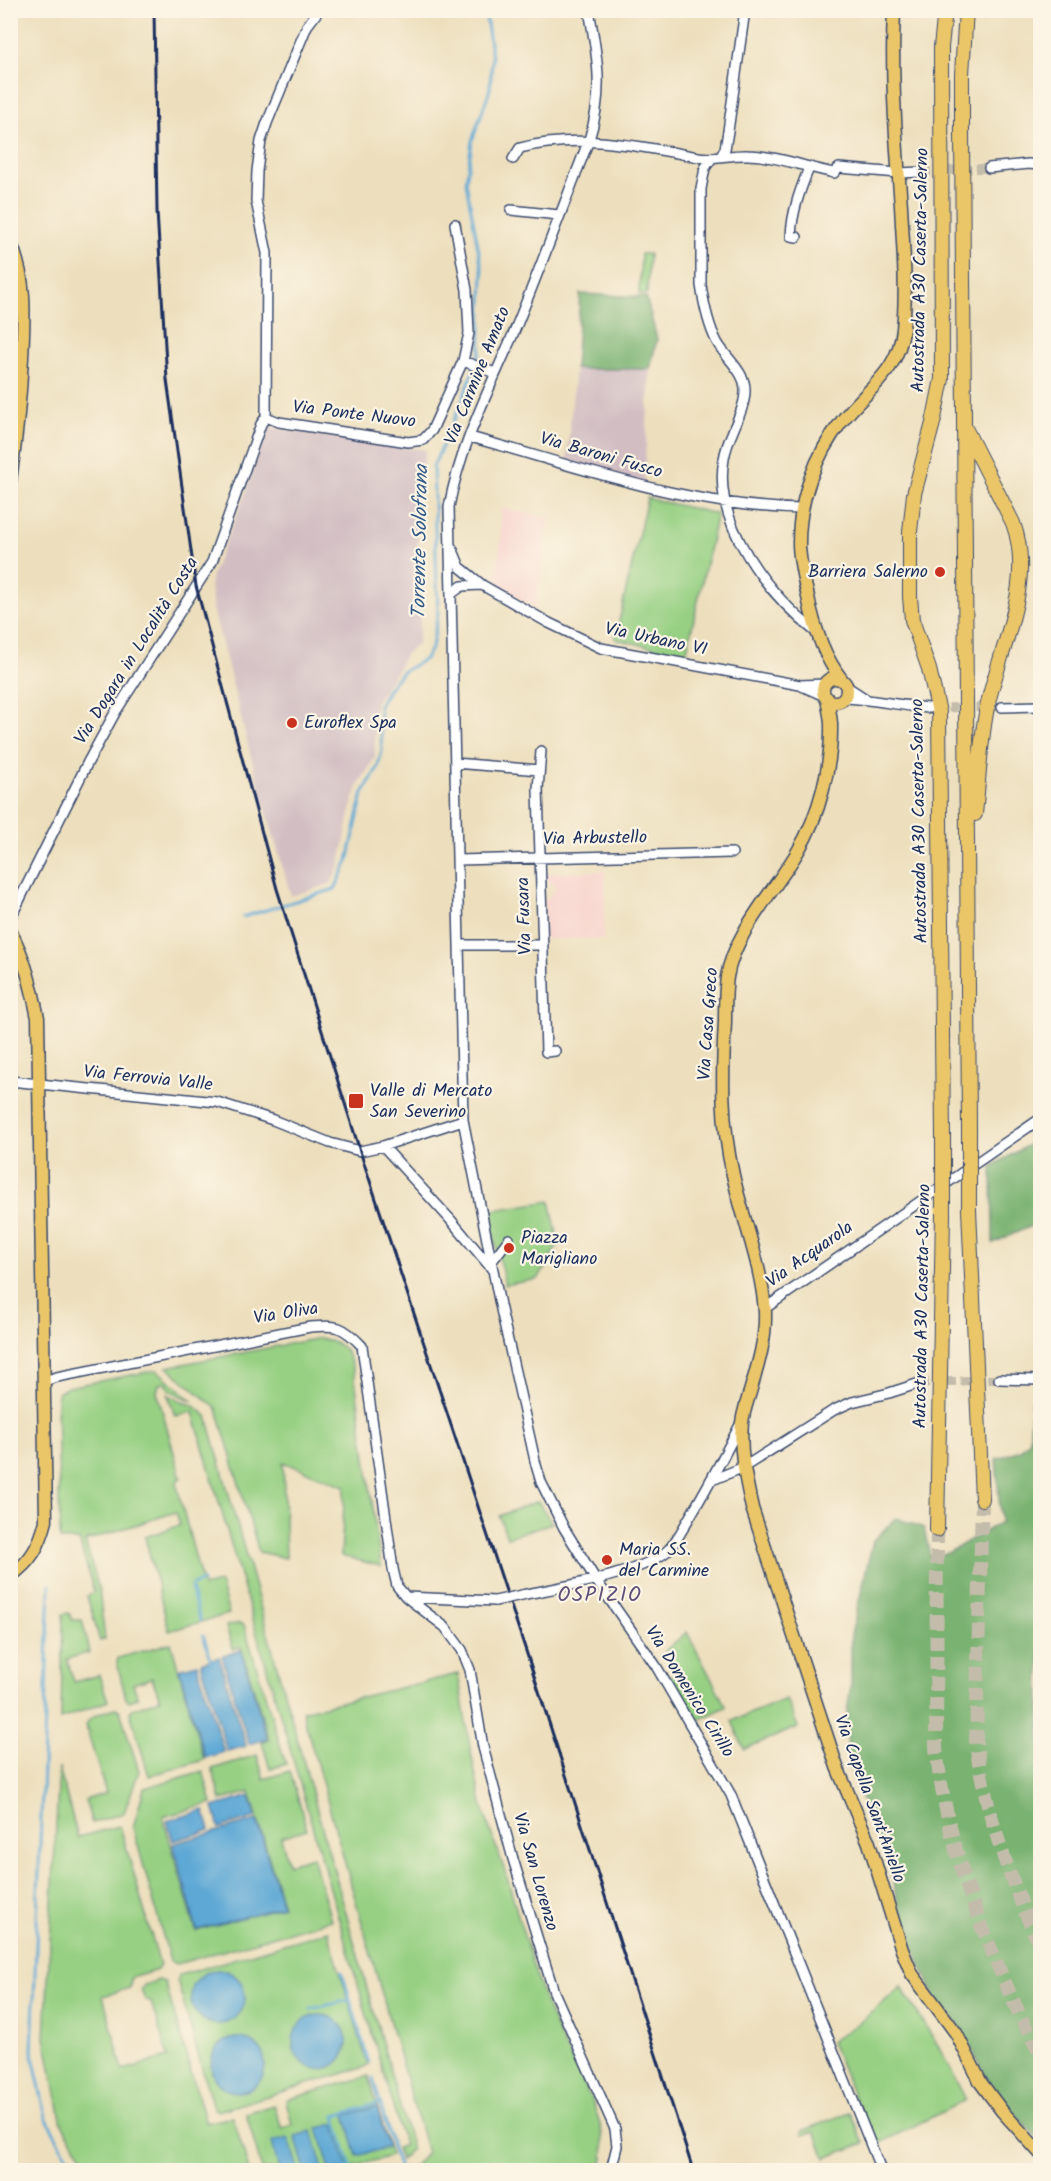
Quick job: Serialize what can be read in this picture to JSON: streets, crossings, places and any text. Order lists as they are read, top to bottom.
{
  "streets": {
    "highway": ["Autostrada A30 Caserta-Salerno"],
    "main road": ["Via Casa Greco", "Via Acquarola", "Via Capella Sant'Aniello"],
    "street": [
      "Via Carmine Amato",
      "Via Ponte Nuovo",
      "Via Baroni Fusco",
      "Via Urbano VI",
      "Via Dogara in Località Costa",
      "Via Arbustello",
      "Via Fusara",
      "Via Ferrovia Valle",
      "Via Oliva",
      "Via Domenico Cirillo",
      "Via San Lorenzo"
    ]
  },
  "crossings": [
    ["Via Carmine Amato", "Via Baroni Fusco"],
    ["Via Carmine Amato", "Via Urbano VI"],
    ["Via Carmine Amato", "Via Arbustello"],
    ["Via Carmine Amato", "Via Domenico Cirillo"],
    ["Via Ponte Nuovo", "Via Dogara in Località Costa"],
    ["Via Arbustello", "Via Fusara"],
    ["Via Casa Greco", "Via Acquarola"],
    ["Via Ferrovia Valle", "Via Domenico Cirillo"],
    ["Via Acquarola", "Via Domenico Cirillo"],
    ["Via Acquarola", "Via Capella Sant'Aniello"],
    ["Via Oliva", "Via San Lorenzo"]
  ],
  "districts": ["OSPIZIO"],
  "water": ["Torrente Solofrana"],
  "places": {
    "other": [
      "Barriera Salerno",
      "Euroflex Spa",
      "Piazza Marigliano",
      "Maria SS. del Carmine"
    ],
    "transit": ["Valle di Mercato San Severino"]
  }
}
